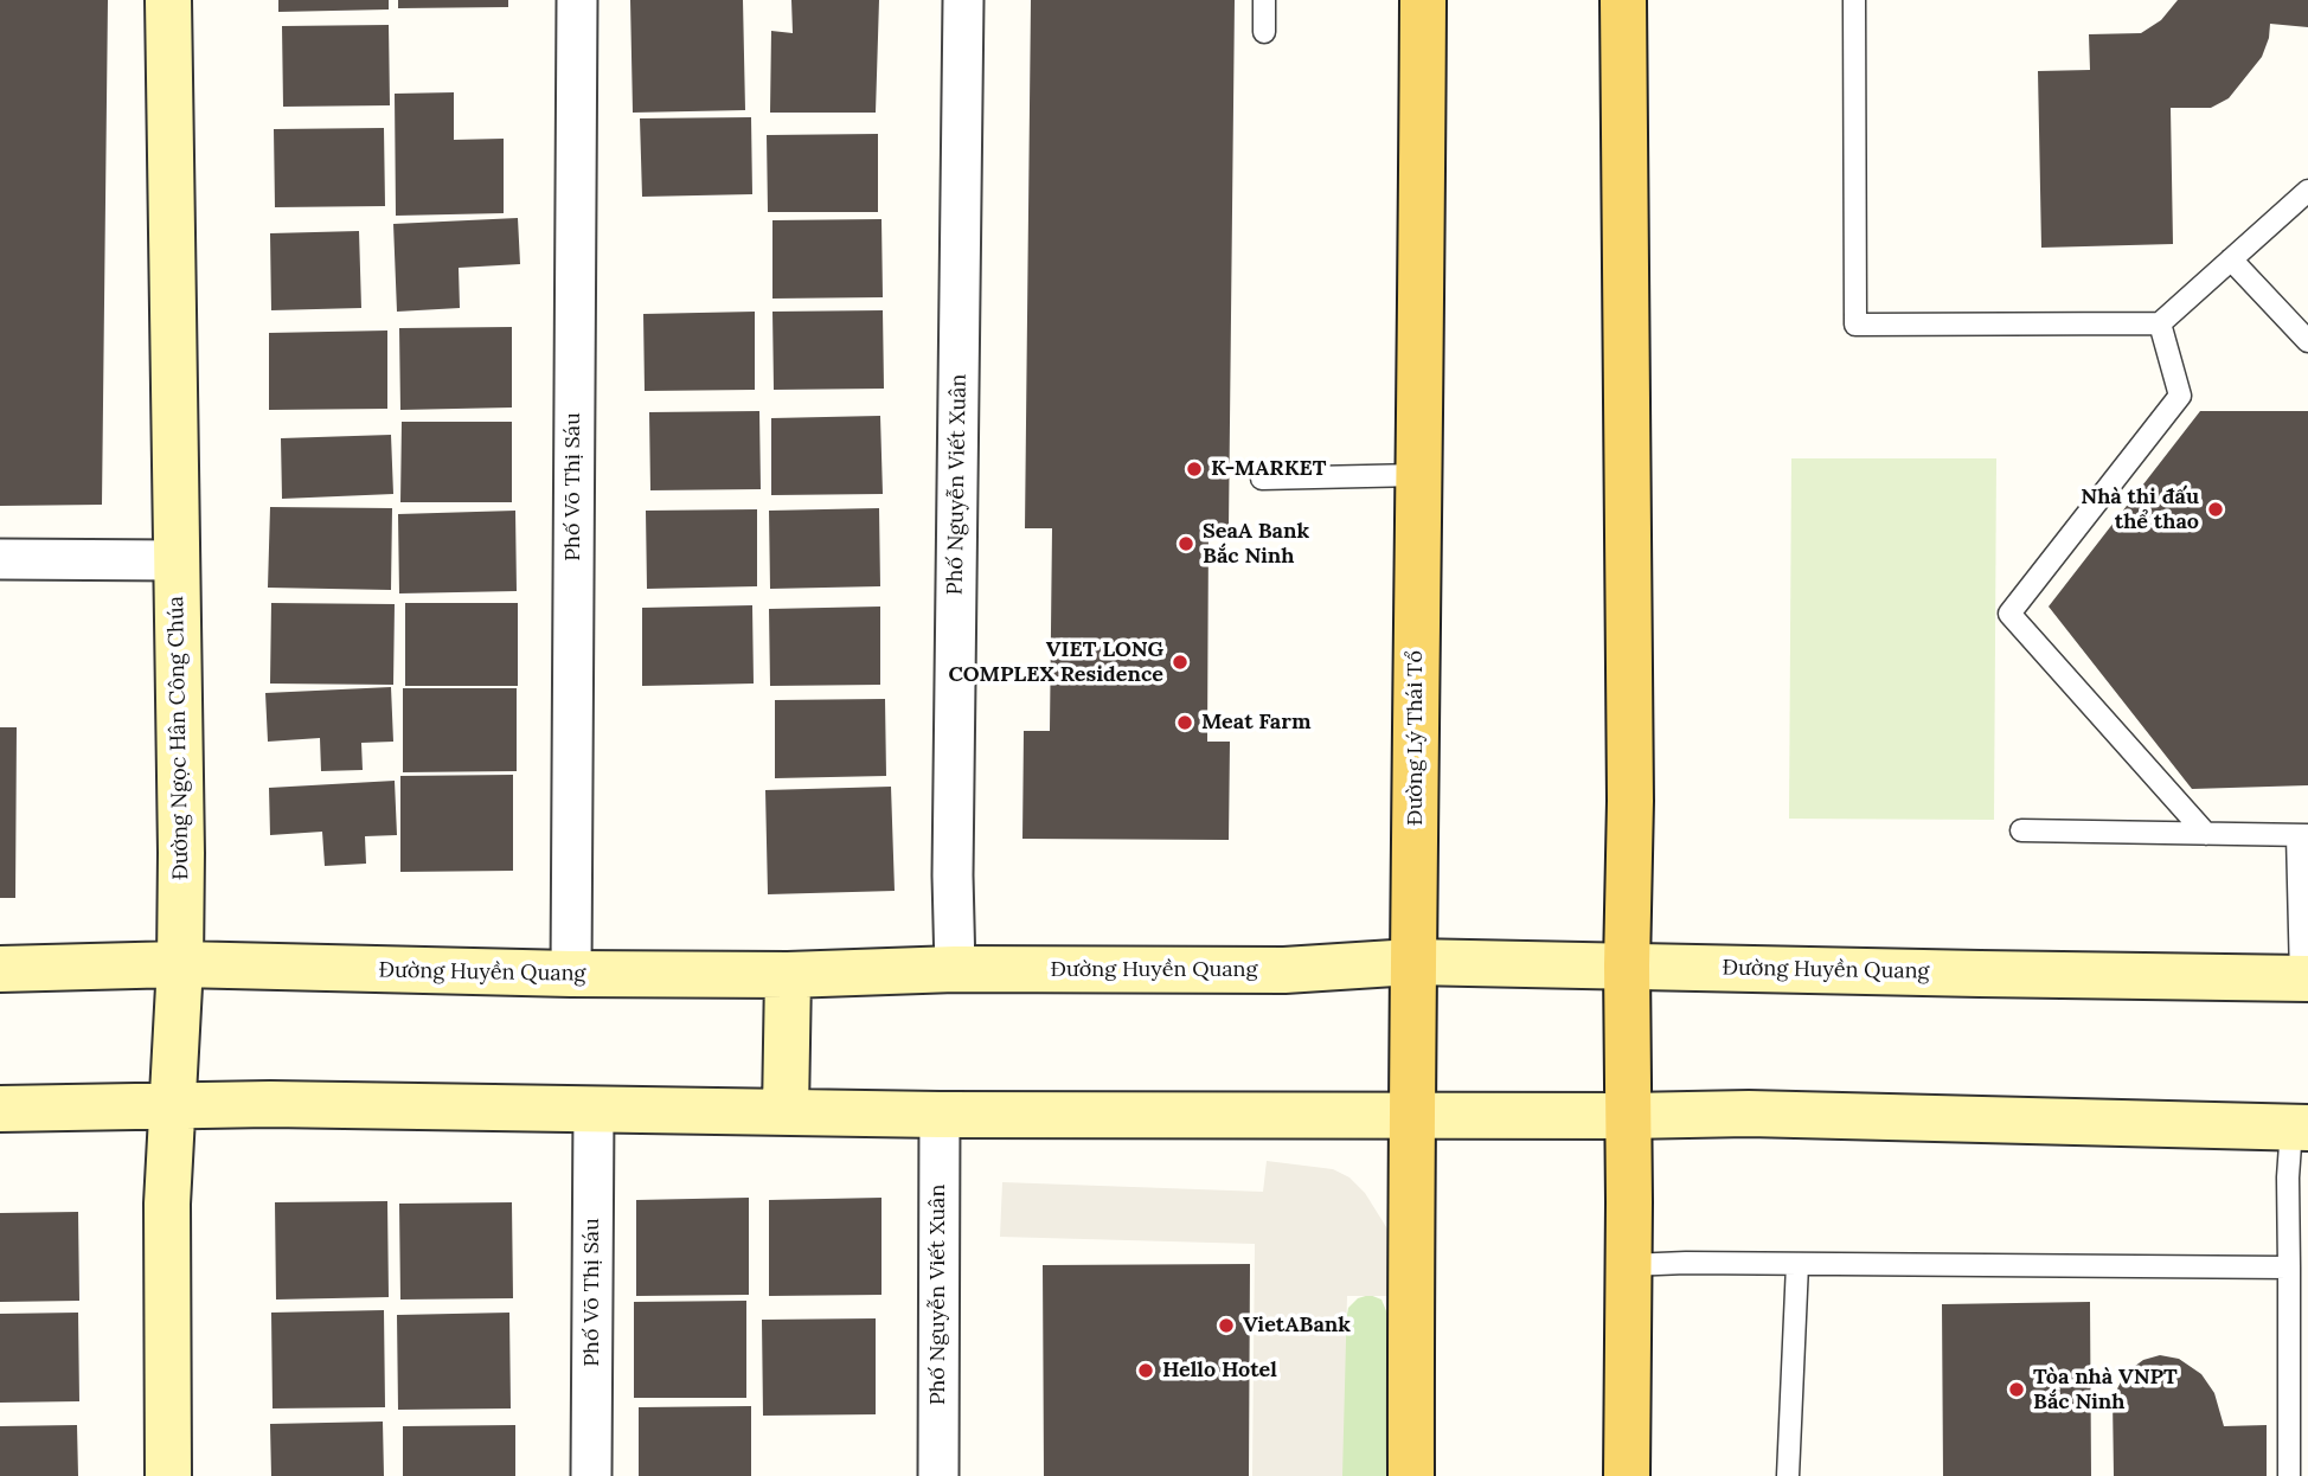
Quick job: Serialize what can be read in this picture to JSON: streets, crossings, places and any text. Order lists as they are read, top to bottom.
{
  "streets": {
    "main road": ["Đường Lý Thái Tổ"],
    "street": [
      "Phố Nguyễn Viết Xuân",
      "Phố Võ Thị Sáu",
      "Đường Ngọc Hân Công Chúa",
      "Đường Huyền Quang"
    ]
  },
  "crossings": [
    ["Phố Nguyễn Viết Xuân", "Đường Huyền Quang"],
    ["Phố Võ Thị Sáu", "Đường Huyền Quang"],
    ["Đường Ngọc Hân Công Chúa", "Đường Huyền Quang"],
    ["Đường Lý Thái Tổ", "Đường Huyền Quang"]
  ],
  "places": [
    "K-MARKET",
    "Nhà thi đấu thể thao",
    "SeaA Bank Bắc Ninh",
    "VIET LONG COMPLEX Residence",
    "Meat Farm",
    "VietABank",
    "Hello Hotel",
    "Tòa nhà VNPT Bắc Ninh"
  ]
}
